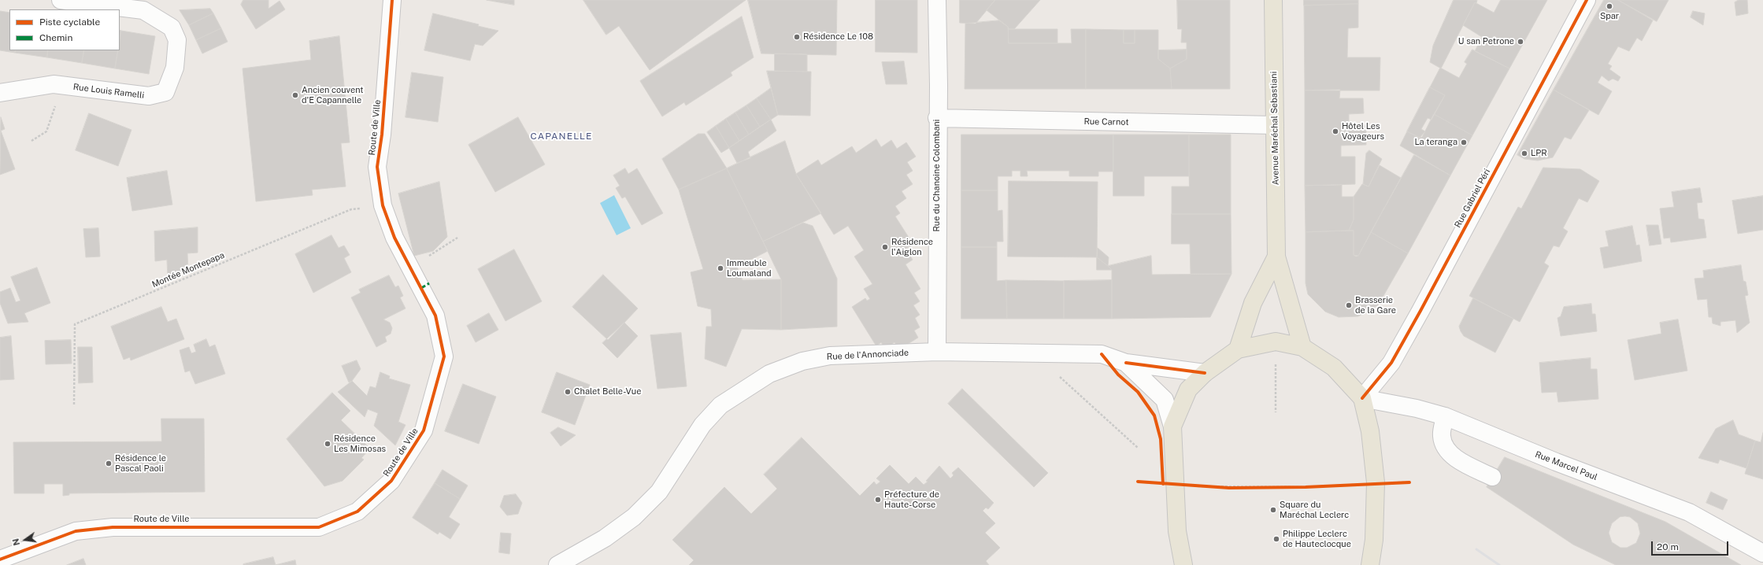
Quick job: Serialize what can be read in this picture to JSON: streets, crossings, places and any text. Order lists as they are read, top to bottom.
{
  "streets": {
    "main road": ["Avenue Maréchal Sebastiani"],
    "street": [
      "Rue Louis Ramelli",
      "Rue Carnot",
      "Route de Ville",
      "Rue du Chanoine Colombani",
      "Rue Gabriel Péri",
      "Rue de l'Annonciade",
      "Rue Marcel Paul"
    ],
    "path": ["Montée Montepapa"]
  },
  "crossings": [
    ["Rue Carnot", "Avenue Maréchal Sebastiani"],
    ["Rue Carnot", "Rue du Chanoine Colombani"],
    ["Route de Ville", "Montée Montepapa"],
    ["Rue du Chanoine Colombani", "Rue de l'Annonciade"],
    ["Rue Gabriel Péri", "Rue Marcel Paul"]
  ],
  "districts": ["CAPANELLE"],
  "places": [
    "Spar",
    "Résidence Le 108",
    "U san Petrone",
    "Ancien couvent d'E Capannelle",
    "Hôtel Les Voyageurs",
    "La teranga",
    "LPR",
    "Résidence l'Aiglon",
    "Immeuble Loumaland",
    "Brasserie de la Gare",
    "Chalet Belle-Vue",
    "Résidence Les Mimosas",
    "Résidence le Pascal Paoli",
    "Préfecture de Haute-Corse",
    "Square du Maréchal Leclerc",
    "Philippe Leclerc de Hauteclocque"
  ],
  "legend": ["Piste cyclable", "Chemin"],
  "scale_bar": "20 m",
  "north": "left"
}
